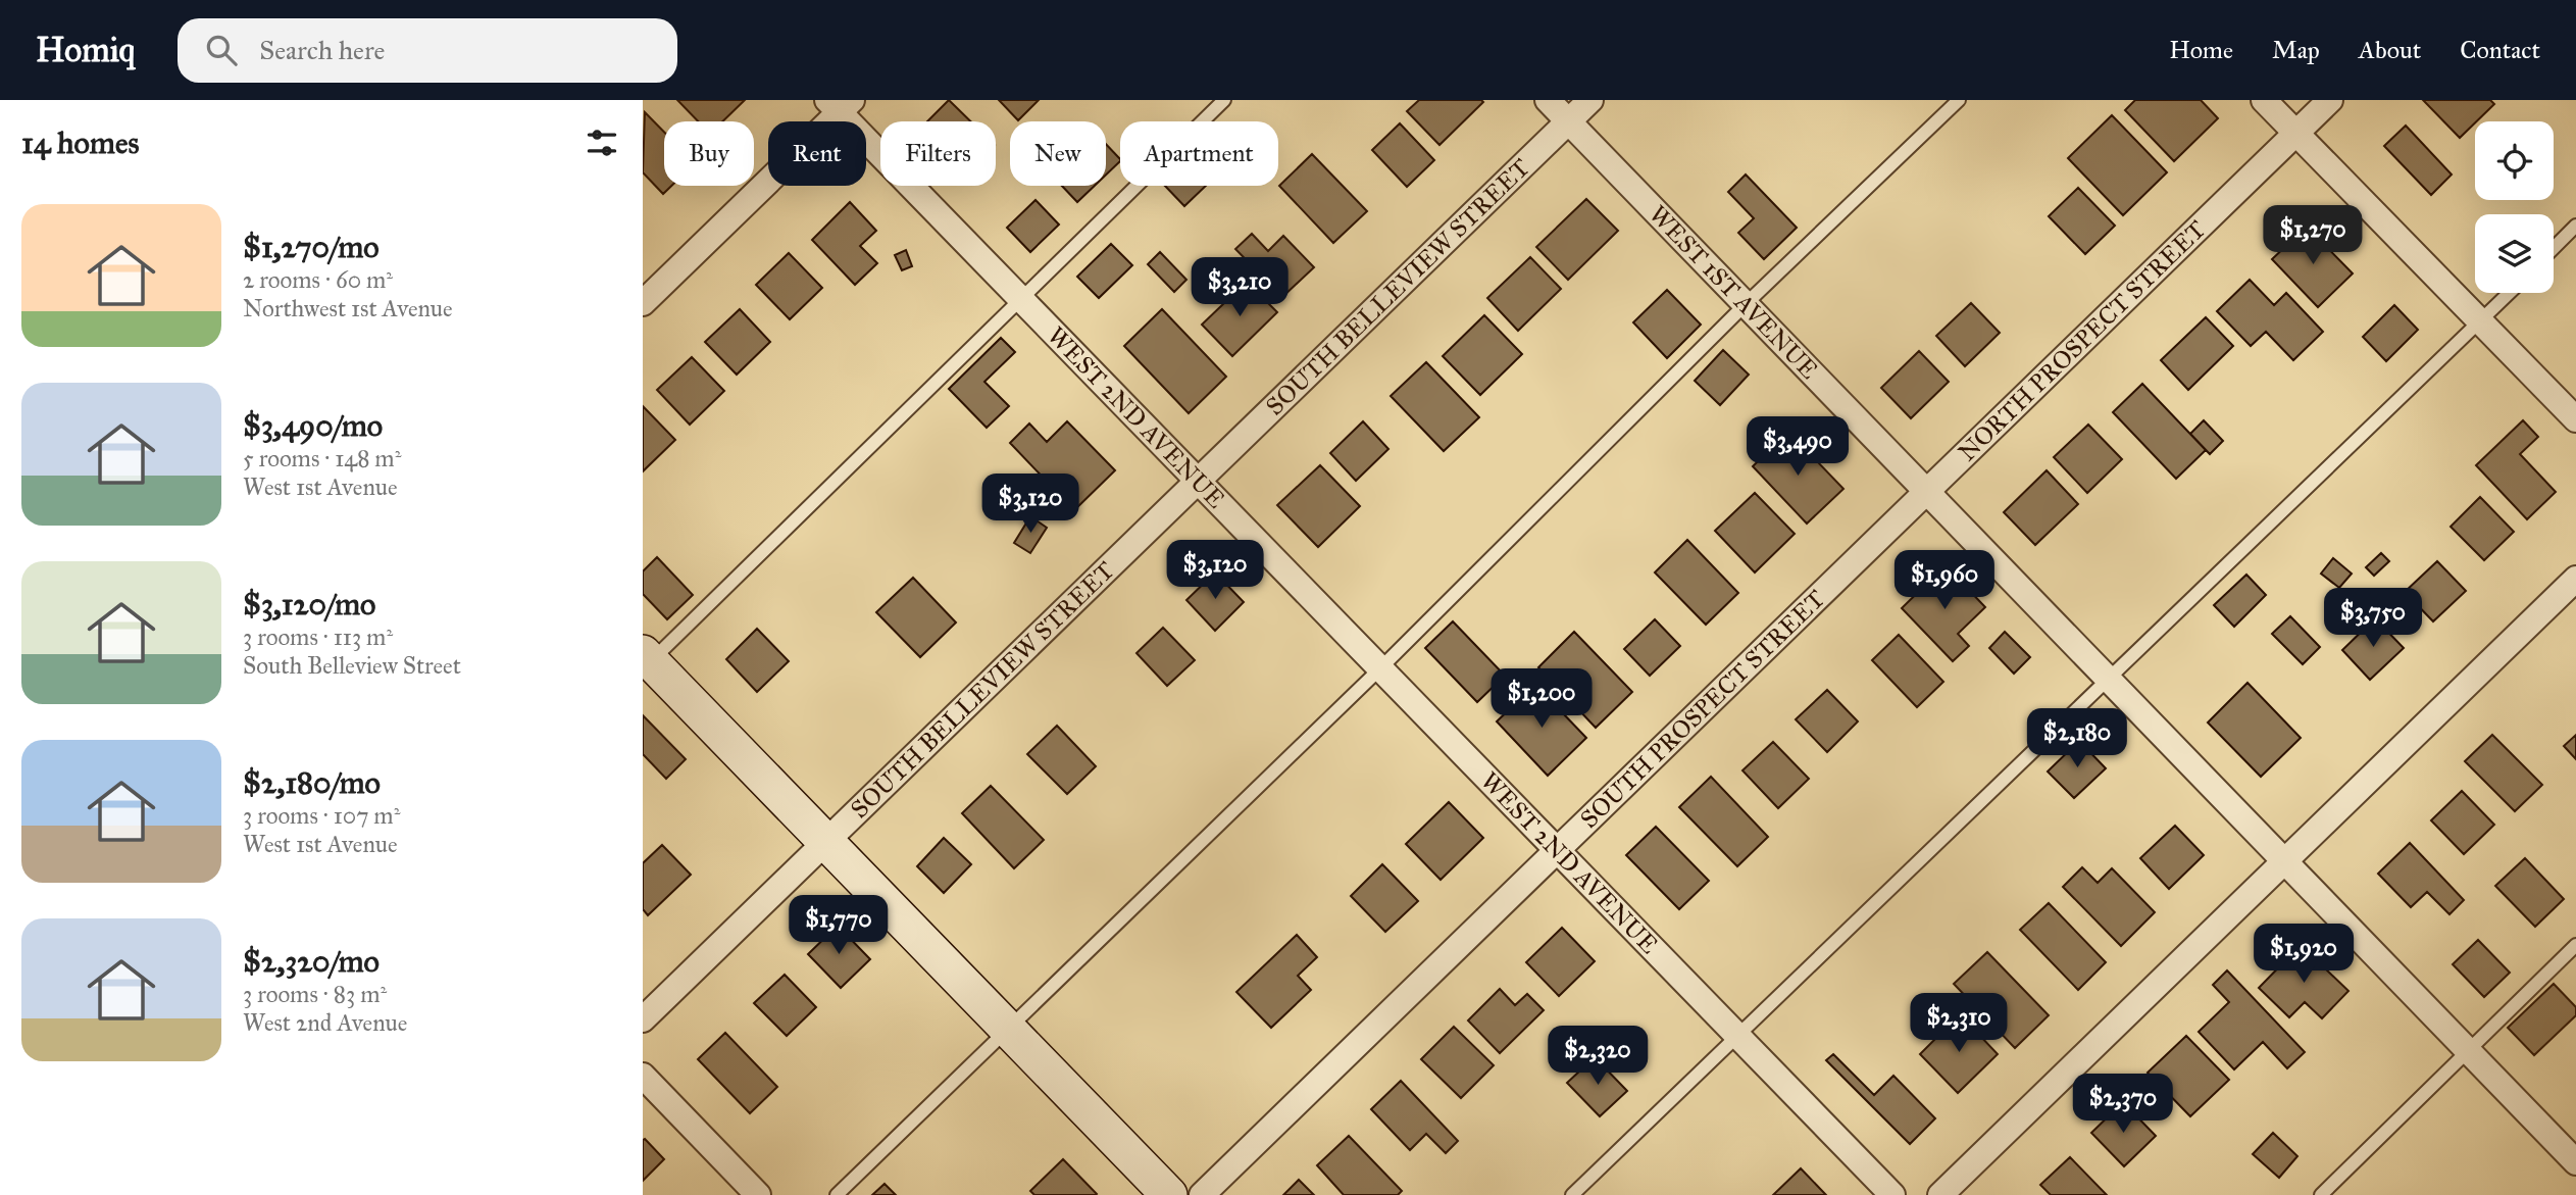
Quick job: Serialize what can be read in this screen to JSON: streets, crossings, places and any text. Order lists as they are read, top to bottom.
{
  "streets": {
    "street": [
      "SOUTH BELLEVIEW STREET",
      "WEST 1ST AVENUE",
      "NORTH PROSPECT STREET",
      "WEST 2ND AVENUE",
      "SOUTH PROSPECT STREET"
    ]
  },
  "crossings": [
    ["SOUTH BELLEVIEW STREET", "WEST 1ST AVENUE"],
    ["SOUTH BELLEVIEW STREET", "WEST 2ND AVENUE"],
    ["WEST 1ST AVENUE", "NORTH PROSPECT STREET"],
    ["WEST 1ST AVENUE", "SOUTH PROSPECT STREET"],
    ["NORTH PROSPECT STREET", "SOUTH PROSPECT STREET"],
    ["WEST 2ND AVENUE", "SOUTH PROSPECT STREET"]
  ],
  "page": {
    "header": "Homiq",
    "search": "Search here",
    "nav": [
      "Home",
      "Map",
      "About",
      "Contact"
    ],
    "heading": "14 homes",
    "chip": [
      "Buy",
      "Rent",
      "Filters",
      "New",
      "Apartment"
    ],
    "list": [
      {
        "name": "$1,270/mo",
        "note": "2 rooms · 60 m² · Northwest 1st Avenue"
      },
      {
        "name": "$3,490/mo",
        "note": "5 rooms · 148 m² · West 1st Avenue"
      },
      {
        "name": "$3,120/mo",
        "note": "3 rooms · 113 m² · South Belleview Street"
      },
      {
        "name": "$2,180/mo",
        "note": "3 rooms · 107 m² · West 1st Avenue"
      },
      {
        "name": "$2,320/mo",
        "note": "3 rooms · 83 m² · West 2nd Avenue"
      }
    ],
    "price": [
      "$1,270",
      "$3,210",
      "$3,490",
      "$3,120",
      "$3,120",
      "$1,960",
      "$3,750",
      "$1,200",
      "$2,180",
      "$1,770",
      "$1,920",
      "$2,310",
      "$2,320",
      "$2,370"
    ]
  }
}
